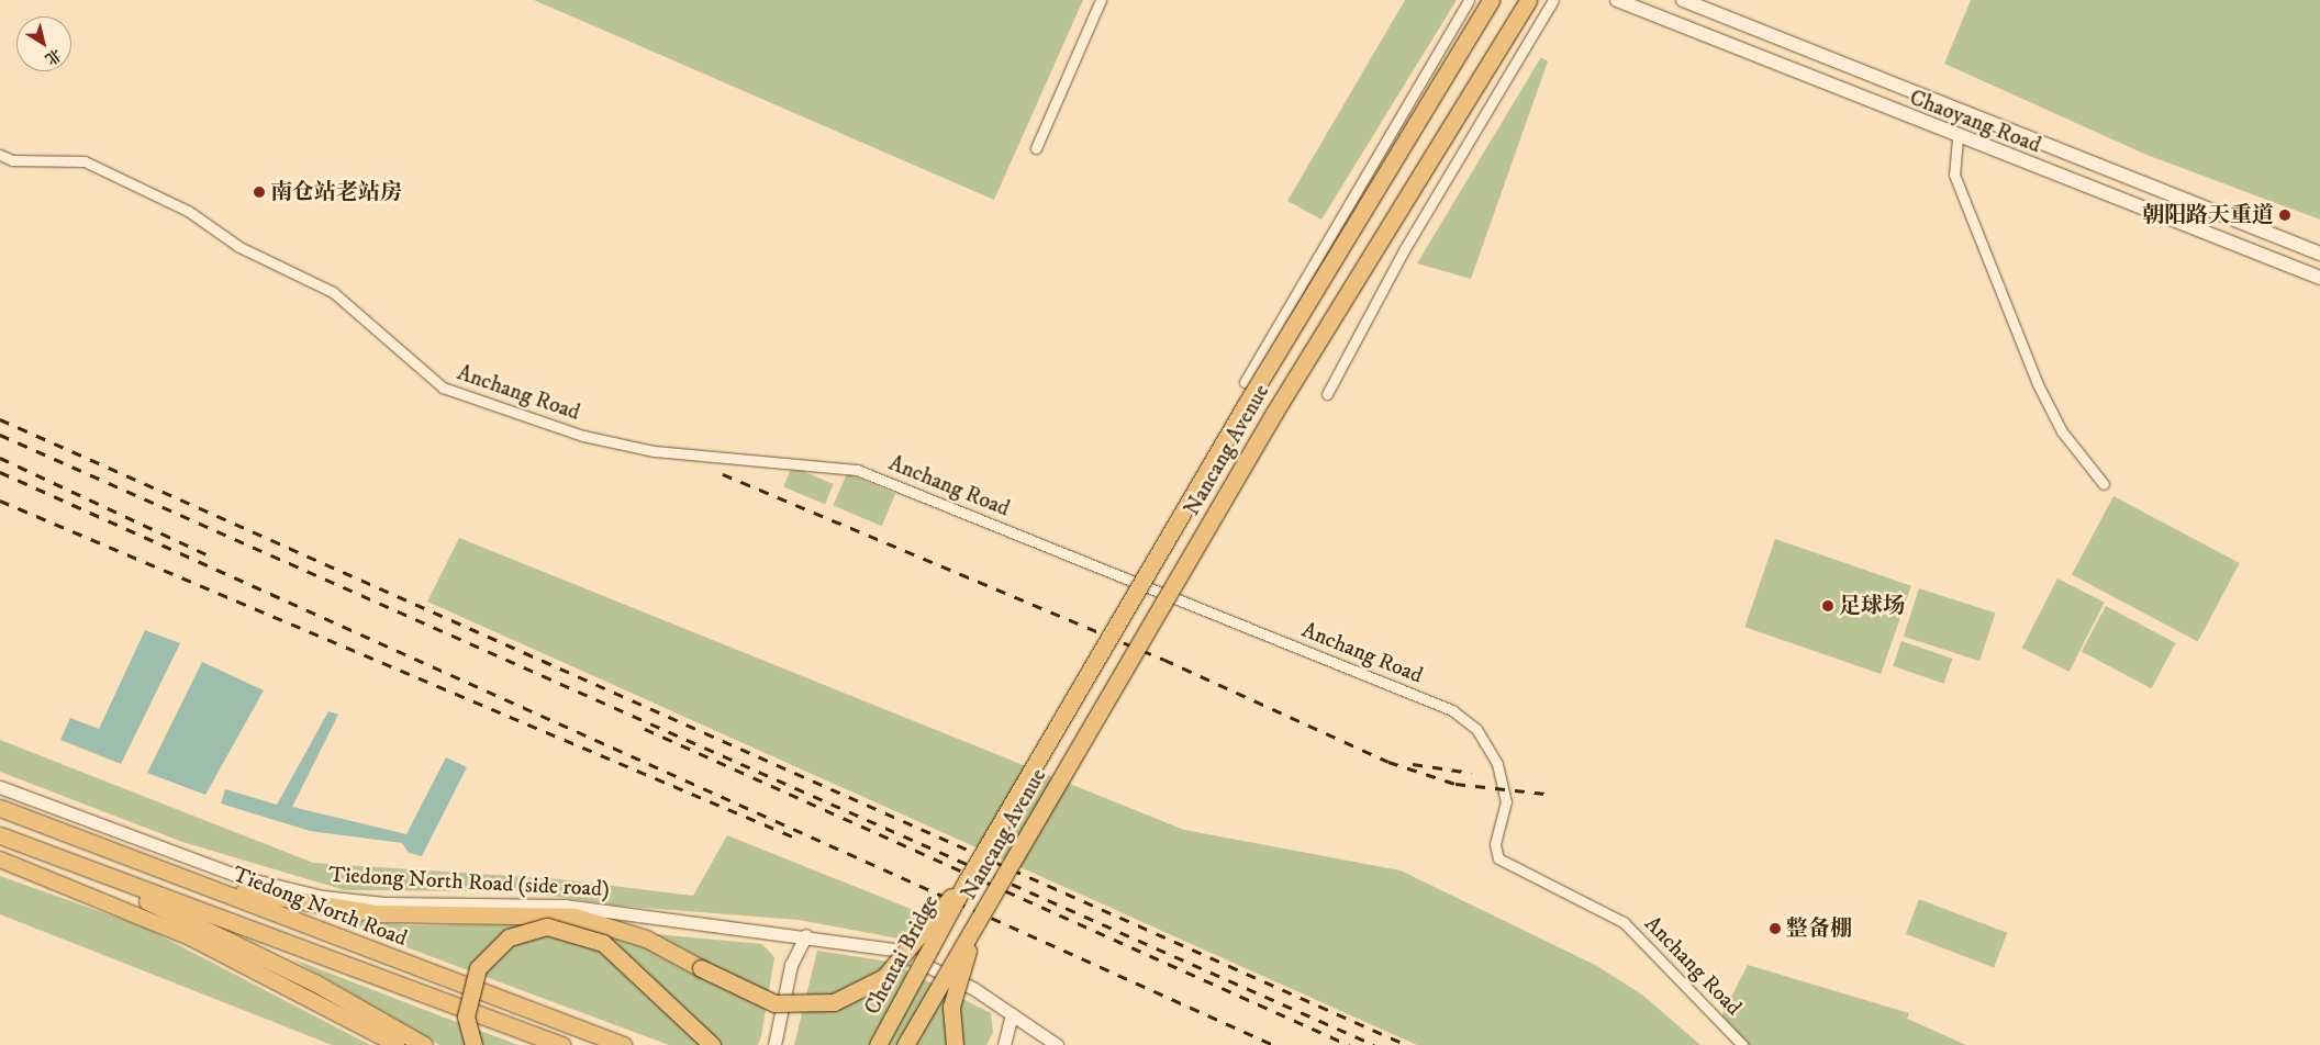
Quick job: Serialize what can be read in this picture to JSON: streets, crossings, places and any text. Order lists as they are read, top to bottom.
{
  "streets": {
    "highway": ["Nancang Avenue", "Tiedong North Road", "Chentai Bridge"],
    "main road": ["Chaoyang Road"],
    "street": ["Anchang Road", "Tiedong North Road (side road)"]
  },
  "crossings": [
    ["Nancang Avenue", "Chentai Bridge"]
  ],
  "places": [
    "南仓站老站房",
    "朝阳路天重道",
    "足球场",
    "整备棚"
  ],
  "north": "bottom right"
}
